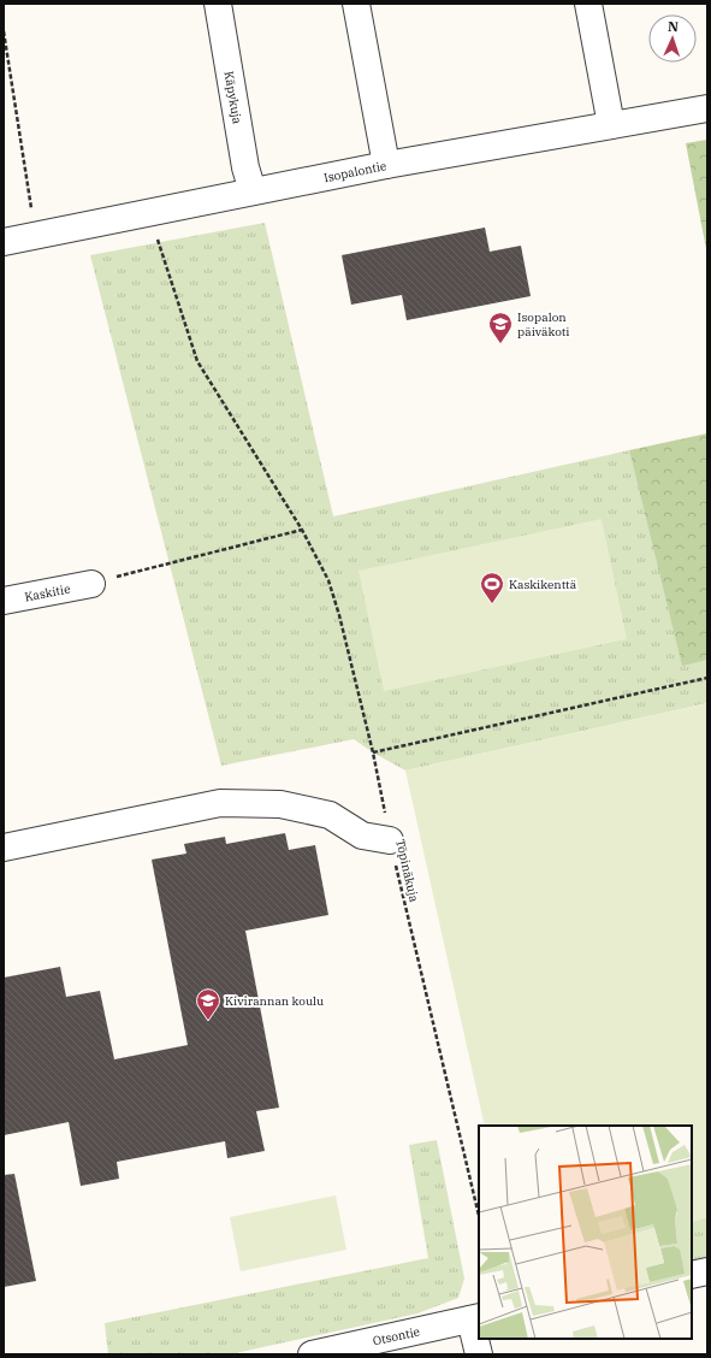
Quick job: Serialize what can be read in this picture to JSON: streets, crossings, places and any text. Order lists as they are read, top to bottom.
{
  "streets": {
    "street": [
      "Käpykuja",
      "Isopalontie",
      "Kaskitie",
      "Otsontie"
    ],
    "path": ["Töpinäkuja"]
  },
  "crossings": [
    ["Käpykuja", "Isopalontie"],
    ["Isopalontie", "Töpinäkuja"]
  ],
  "places": {
    "school or university": ["Isopalon päiväkoti", "Kivirannan koulu"],
    "sports": ["Kaskikenttä"]
  },
  "north": "top"
}
